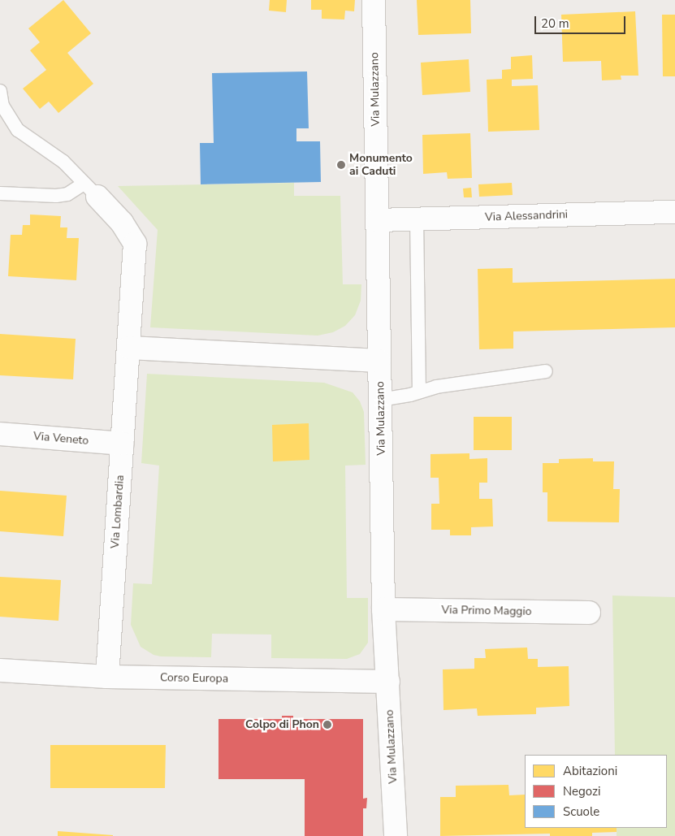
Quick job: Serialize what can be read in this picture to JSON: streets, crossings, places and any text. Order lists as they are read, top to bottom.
{
  "streets": {
    "street": [
      "Via Mulazzano",
      "Via Alessandrini",
      "Via Veneto",
      "Via Lombardia",
      "Via Primo Maggio",
      "Corso Europa"
    ]
  },
  "crossings": [
    ["Via Mulazzano", "Via Alessandrini"],
    ["Via Mulazzano", "Via Primo Maggio"],
    ["Via Mulazzano", "Corso Europa"],
    ["Via Veneto", "Via Lombardia"],
    ["Via Lombardia", "Corso Europa"]
  ],
  "places": ["Monumento ai Caduti", "Colpo di Phon"],
  "legend": ["Abitazioni", "Negozi", "Scuole"],
  "scale_bar": "20 m"
}
